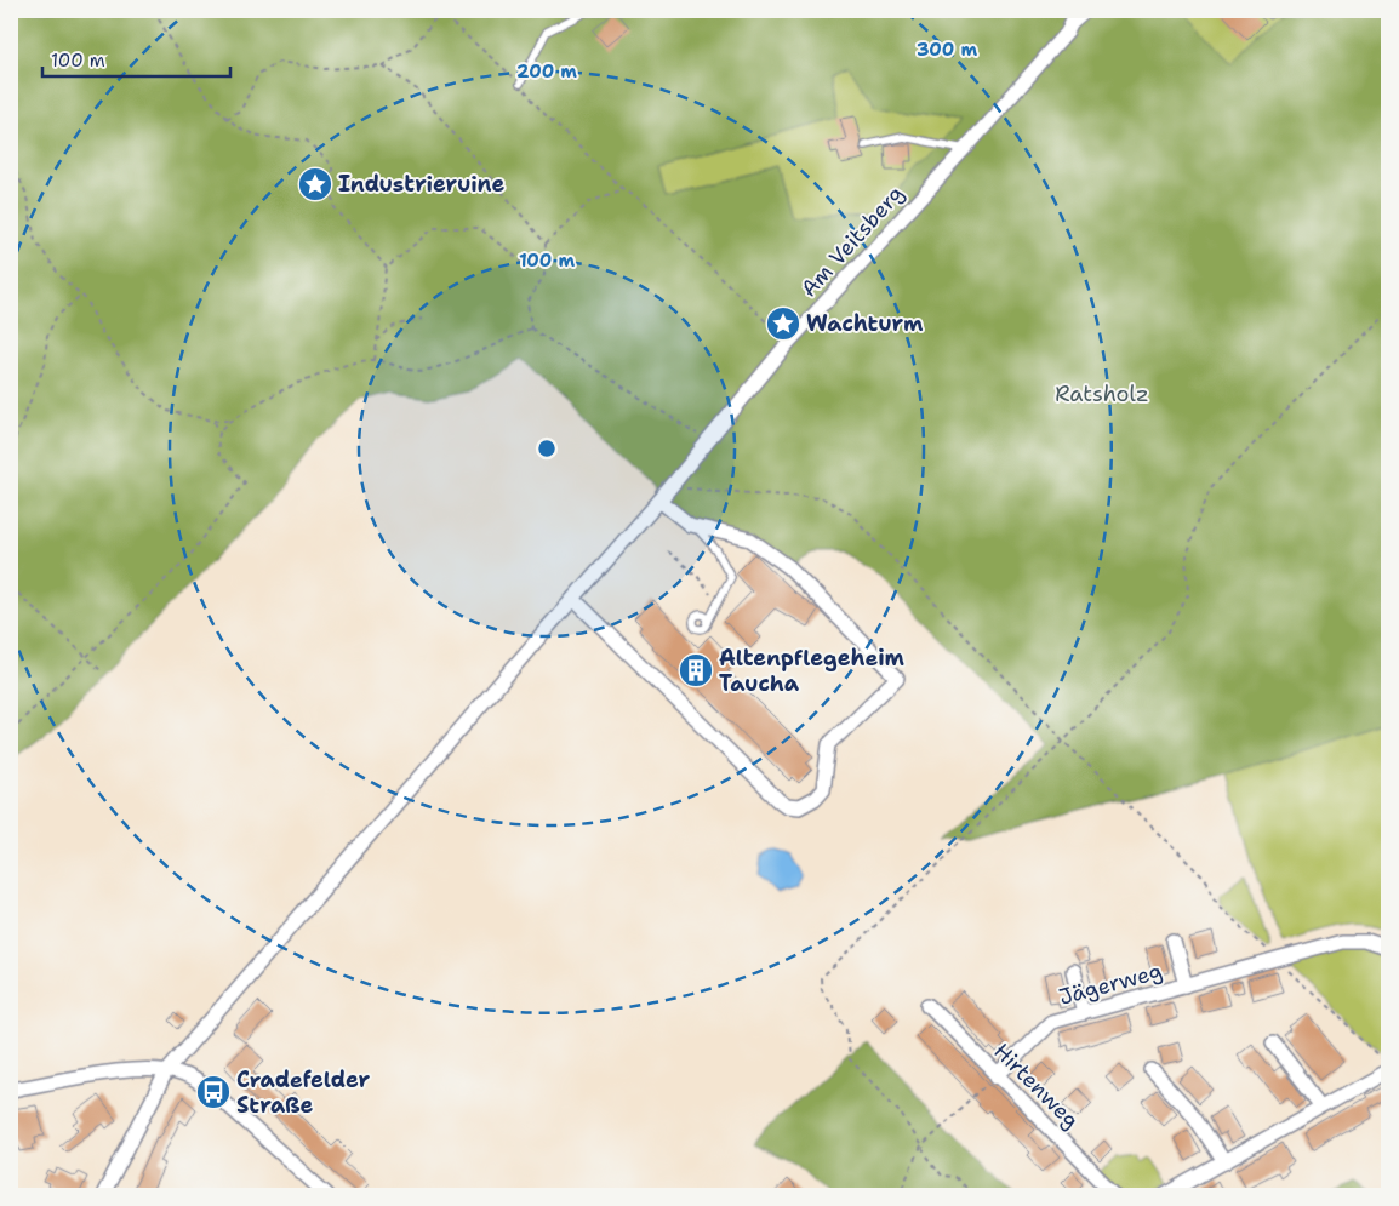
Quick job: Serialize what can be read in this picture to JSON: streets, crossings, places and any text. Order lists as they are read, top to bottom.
{
  "streets": {
    "street": ["Am Veitsberg", "Jägerweg", "Hirtenweg"]
  },
  "crossings": [
    ["Jägerweg", "Hirtenweg"]
  ],
  "parks": ["Ratsholz"],
  "places": {
    "place": ["Industrieruine", "Wachturm"],
    "building": ["Altenpflegeheim Taucha"],
    "bus stop": ["Cradefelder Straße"]
  },
  "scale_bar": "100 m",
  "rings": ["300 m", "200 m", "100 m"]
}
